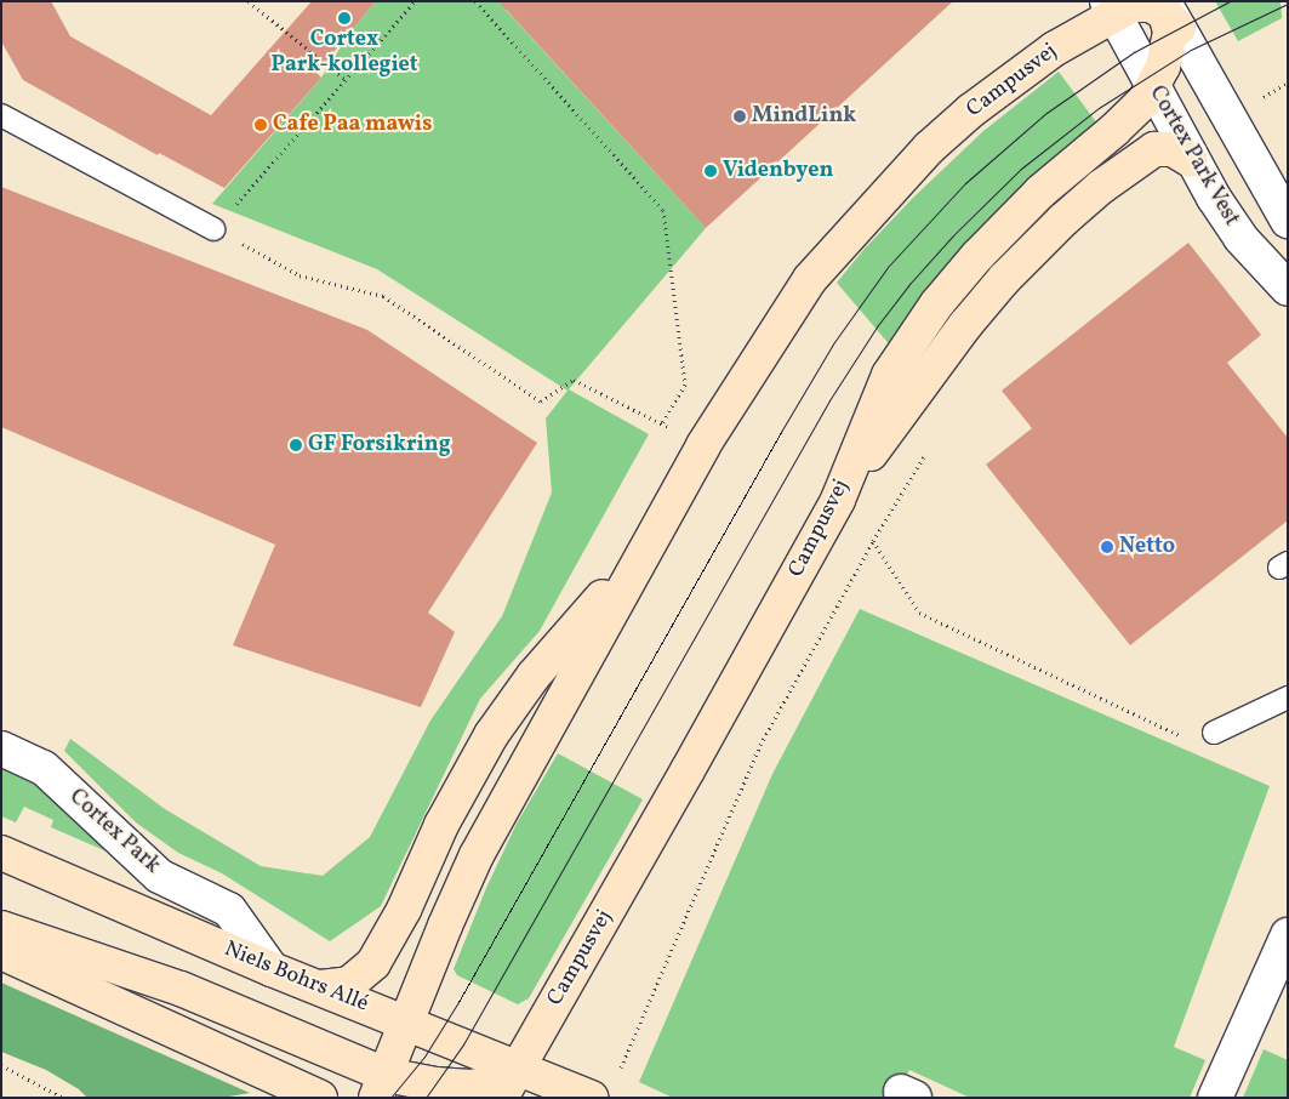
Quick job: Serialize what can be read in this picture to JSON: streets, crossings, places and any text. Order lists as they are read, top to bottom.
{
  "streets": {
    "street": [
      "Campusvej",
      "Cortex Park Vest",
      "Cortex Park",
      "Niels Bohrs Allé"
    ]
  },
  "crossings": [
    ["Campusvej", "Cortex Park Vest"],
    ["Campusvej", "Niels Bohrs Allé"],
    ["Cortex Park", "Niels Bohrs Allé"]
  ],
  "places": [
    "Cortex Park-kollegiet",
    "MindLink",
    "Cafe Paa mawis",
    "Videnbyen",
    "GF Forsikring",
    "Netto"
  ]
}
